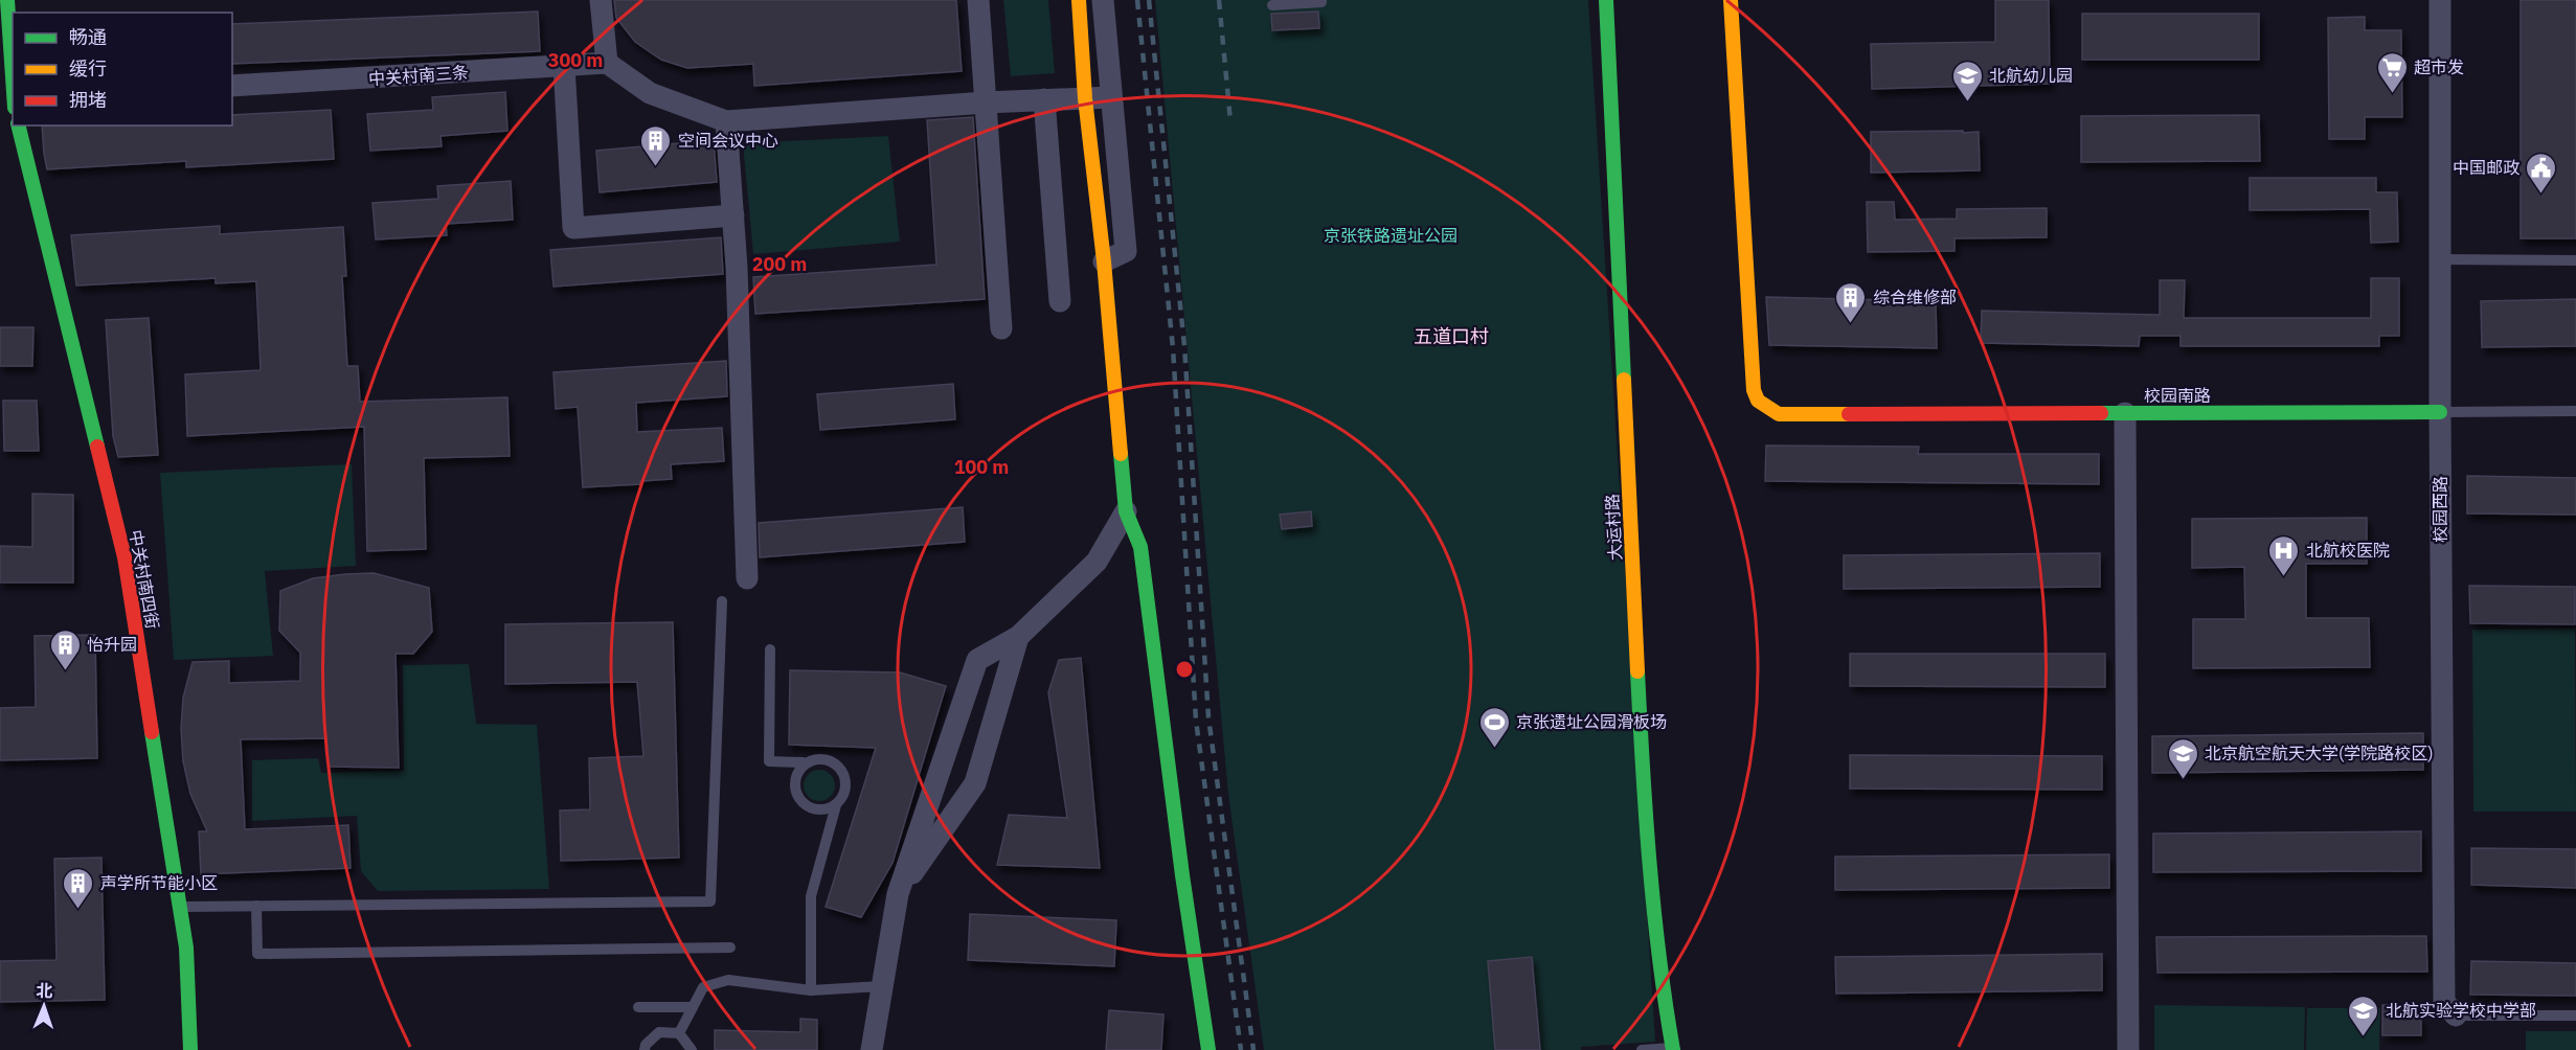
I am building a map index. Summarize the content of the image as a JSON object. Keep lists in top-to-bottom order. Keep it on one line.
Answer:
{"streets":{"street":["中关村南三条","校园南路","校园西路","大运村路","中关村南四街"]},"crossings":[["校园南路","校园西路"]],"districts":["五道口村"],"parks":["京张铁路遗址公园"],"places":{"supermarket":["超市发"],"school or university":["北航幼儿园","北京航空航天大学(学院路校区)","北航实验学校中学部"],"building":["空间会议中心","综合维修部","怡升园","声学所节能小区"],"public building":["中国邮政"],"hospital":["北航校医院"],"sports":["京张遗址公园滑板场"]},"legend":["畅通","缓行","拥堵"],"north":"top","rings":["300 m","200 m","100 m"]}
